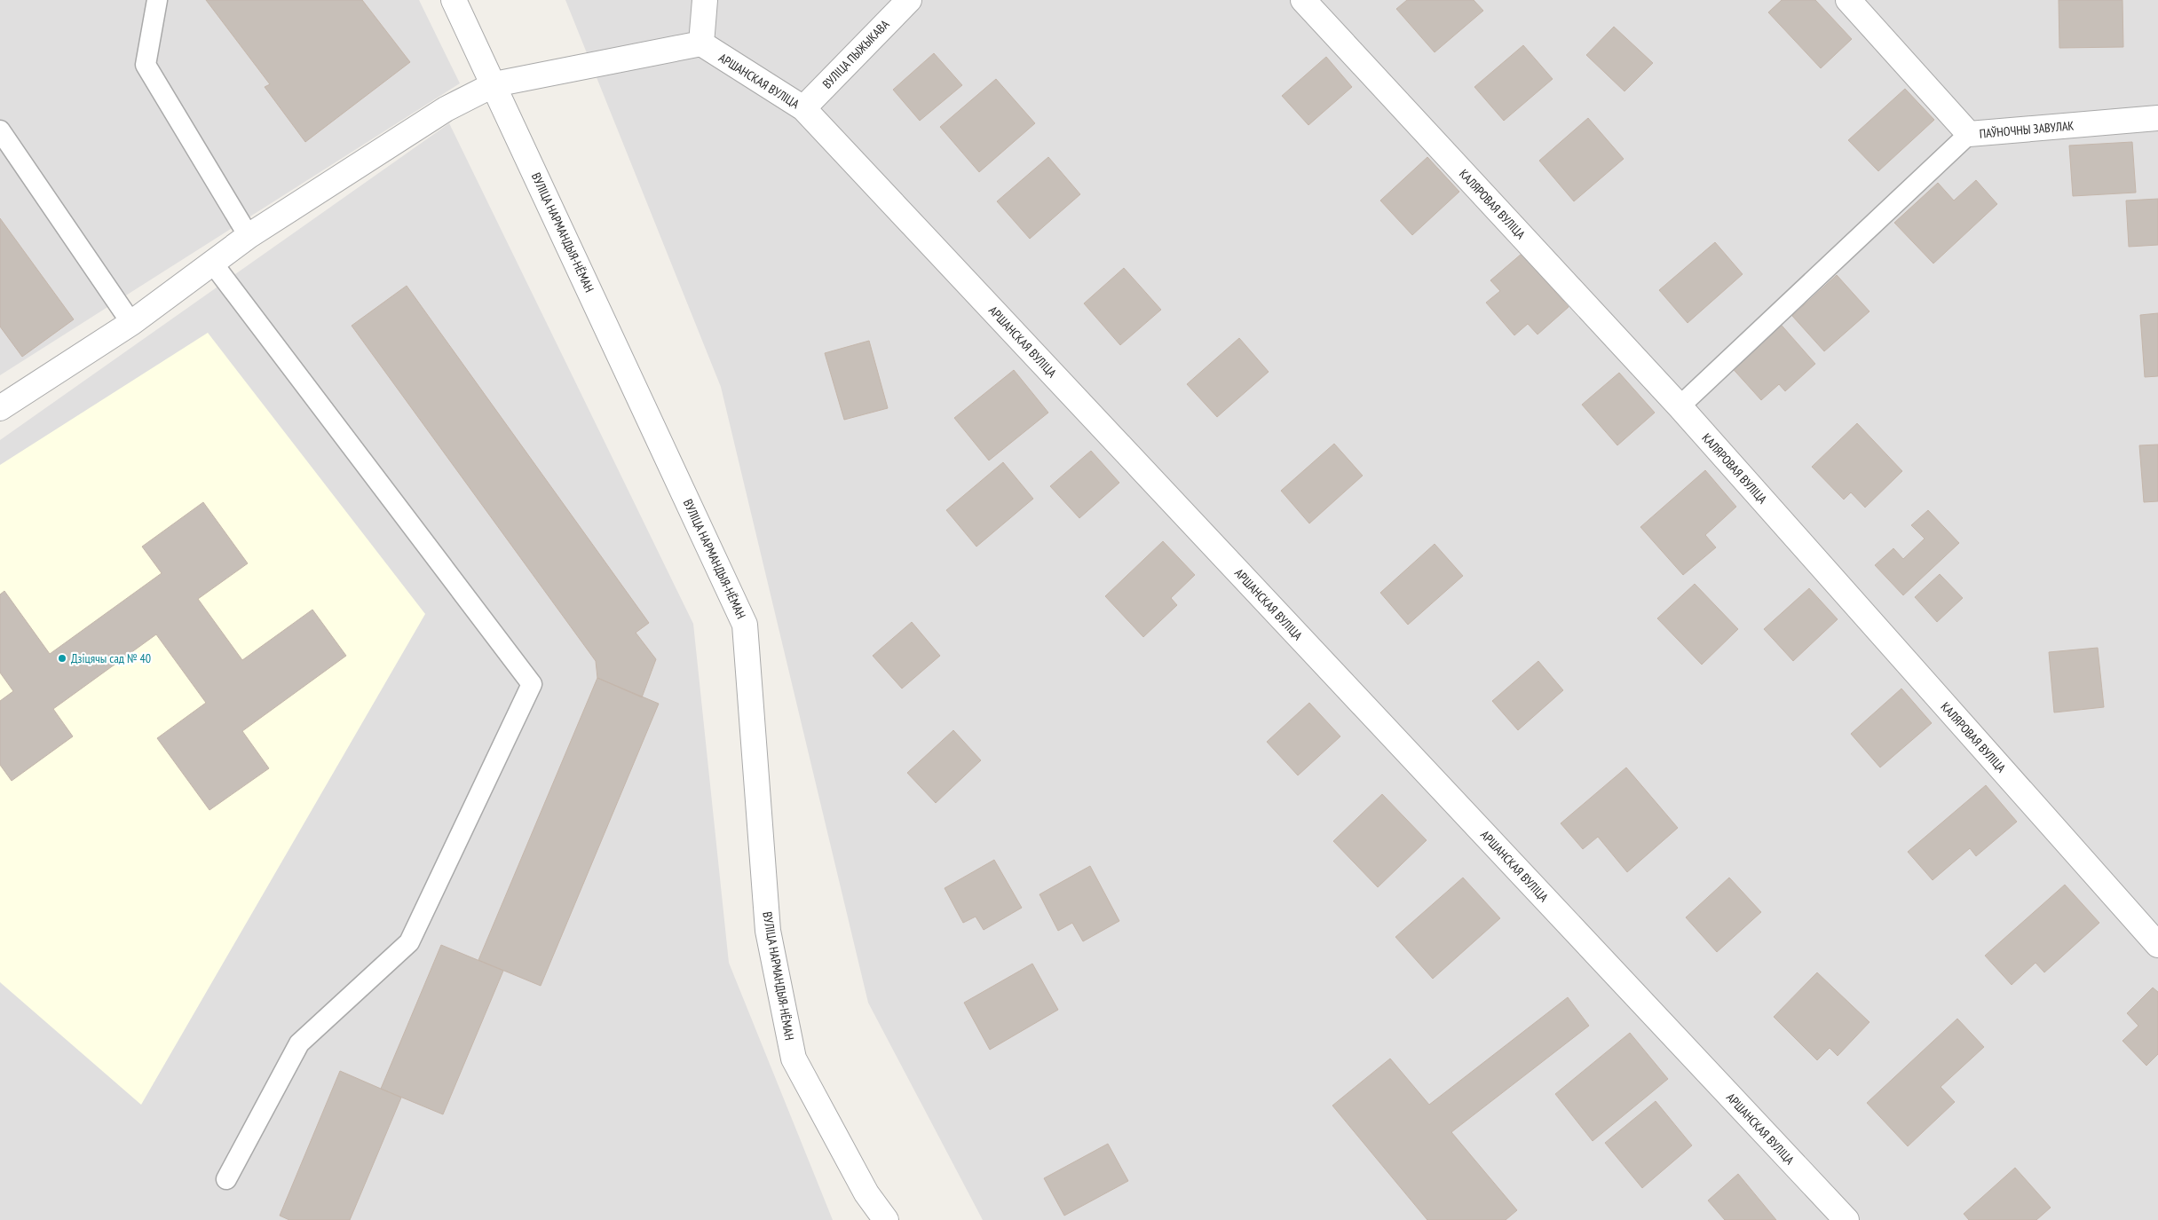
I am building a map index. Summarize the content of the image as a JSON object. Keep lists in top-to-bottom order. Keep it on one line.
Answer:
{"streets":{"street":["ВУЛІЦА ПЫЖЫКАВА","АРШАНСКАЯ ВУЛІЦА","ПАЎНОЧНЫ ЗАВУЛАК","КАЛЯРОВАЯ ВУЛІЦА","ВУЛІЦА НАРМАНДЫЯ-НЁМАН"]},"crossings":[["ВУЛІЦА ПЫЖЫКАВА","АРШАНСКАЯ ВУЛІЦА"]],"places":["Дзіцячы сад № 40"]}
